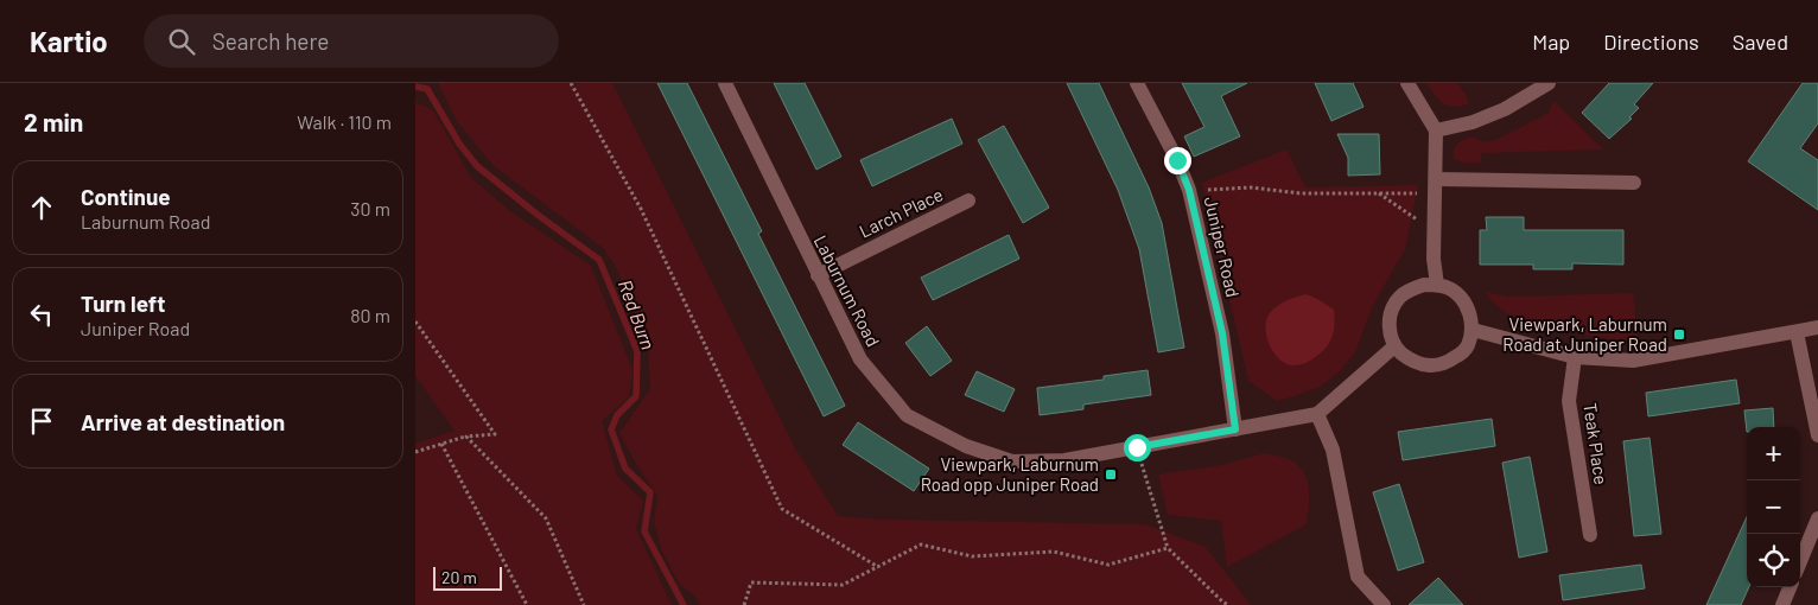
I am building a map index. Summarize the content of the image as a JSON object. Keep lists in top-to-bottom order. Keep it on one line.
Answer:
{"streets":{"street":["Larch Place","Juniper Road","Laburnum Road","Teak Place"]},"crossings":[["Larch Place","Laburnum Road"],["Juniper Road","Laburnum Road"]],"water":["Red Burn"],"places":{"transit":["Viewpark, Laburnum Road at Juniper Road","Viewpark, Laburnum Road opp Juniper Road"]},"scale_bar":"20 m","page":{"header":"Kartio","search":"Search here","nav":["Map","Directions","Saved"],"heading":["2 min","Walk · 110 m"],"list":[["Continue","Laburnum Road","30 m"],["Turn left","Juniper Road","80 m"],"Arrive at destination"],"map_buttons":["+","−"],"scale":"20 m"}}
